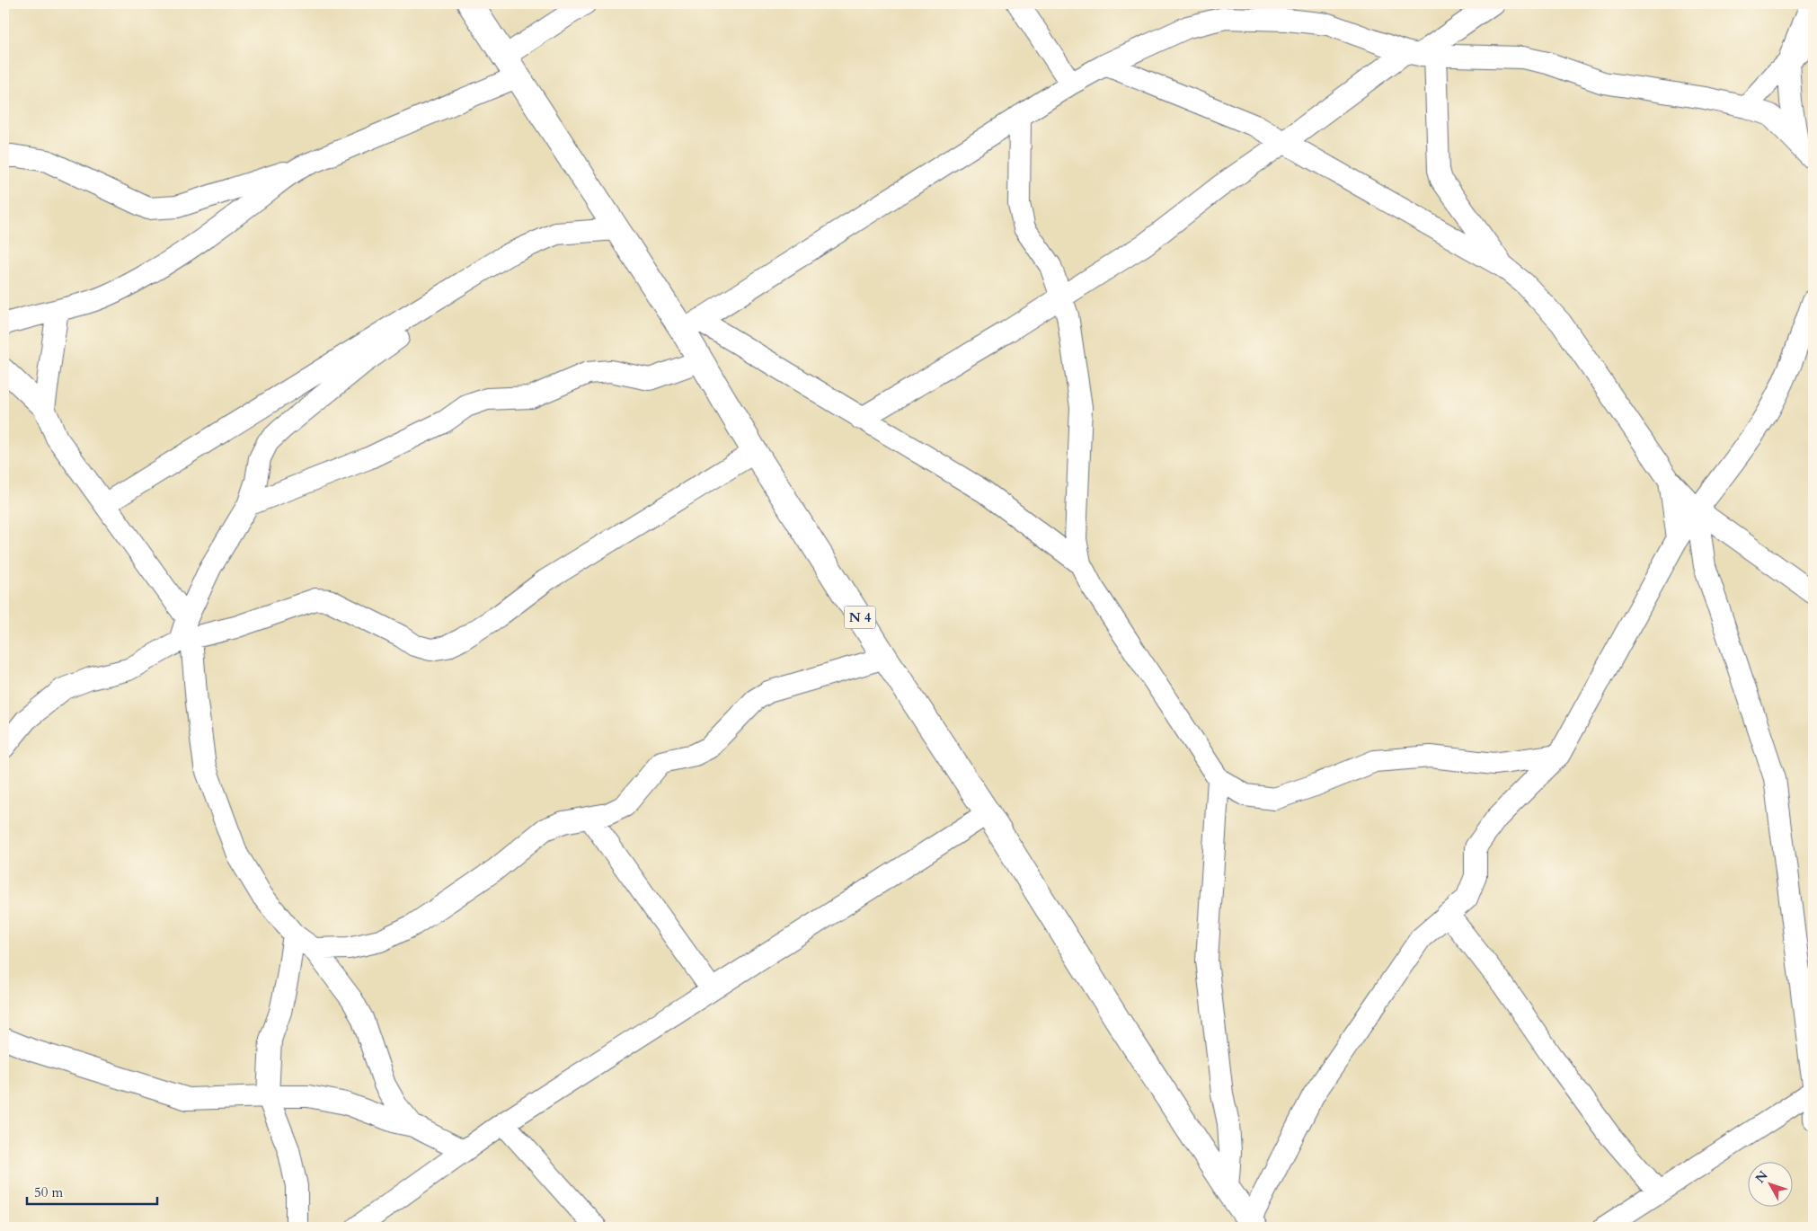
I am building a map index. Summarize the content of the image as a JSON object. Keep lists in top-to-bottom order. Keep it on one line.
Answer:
{"streets":{"main road":["N 4"]},"scale_bar":"50 m","north":"top left"}
